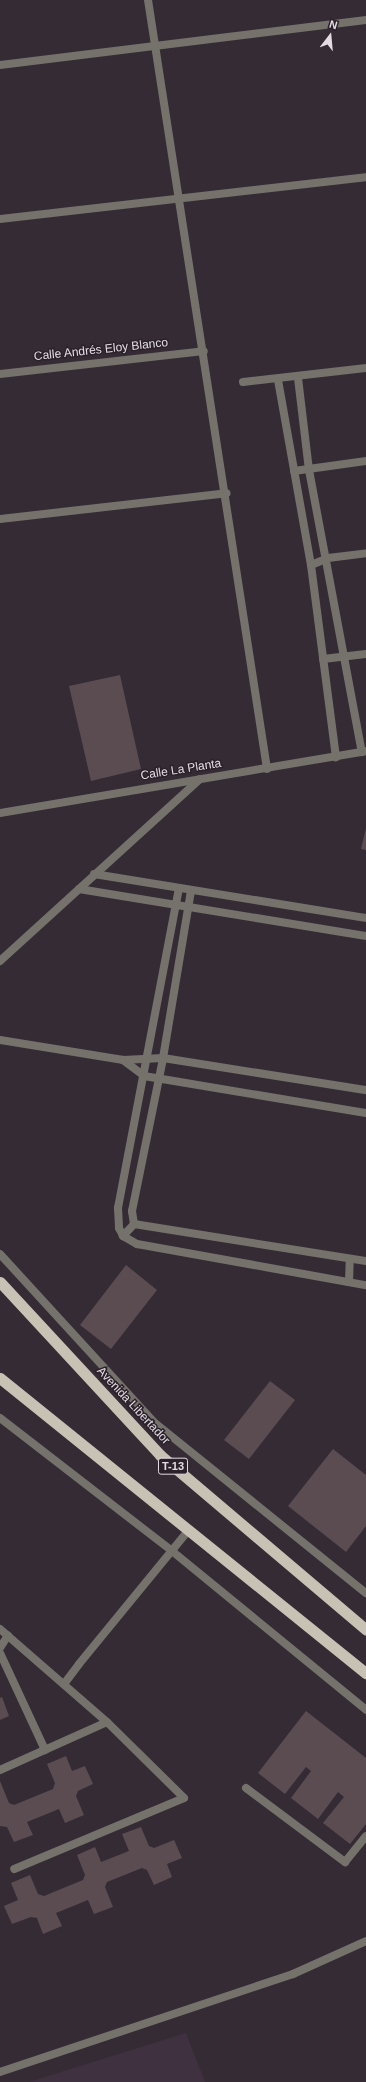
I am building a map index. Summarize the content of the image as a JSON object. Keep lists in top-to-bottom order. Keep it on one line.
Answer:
{"streets":{"highway":["Avenida Libertador","T-13"],"street":["Calle Andrés Eloy Blanco","Calle La Planta"]},"north":"top"}
